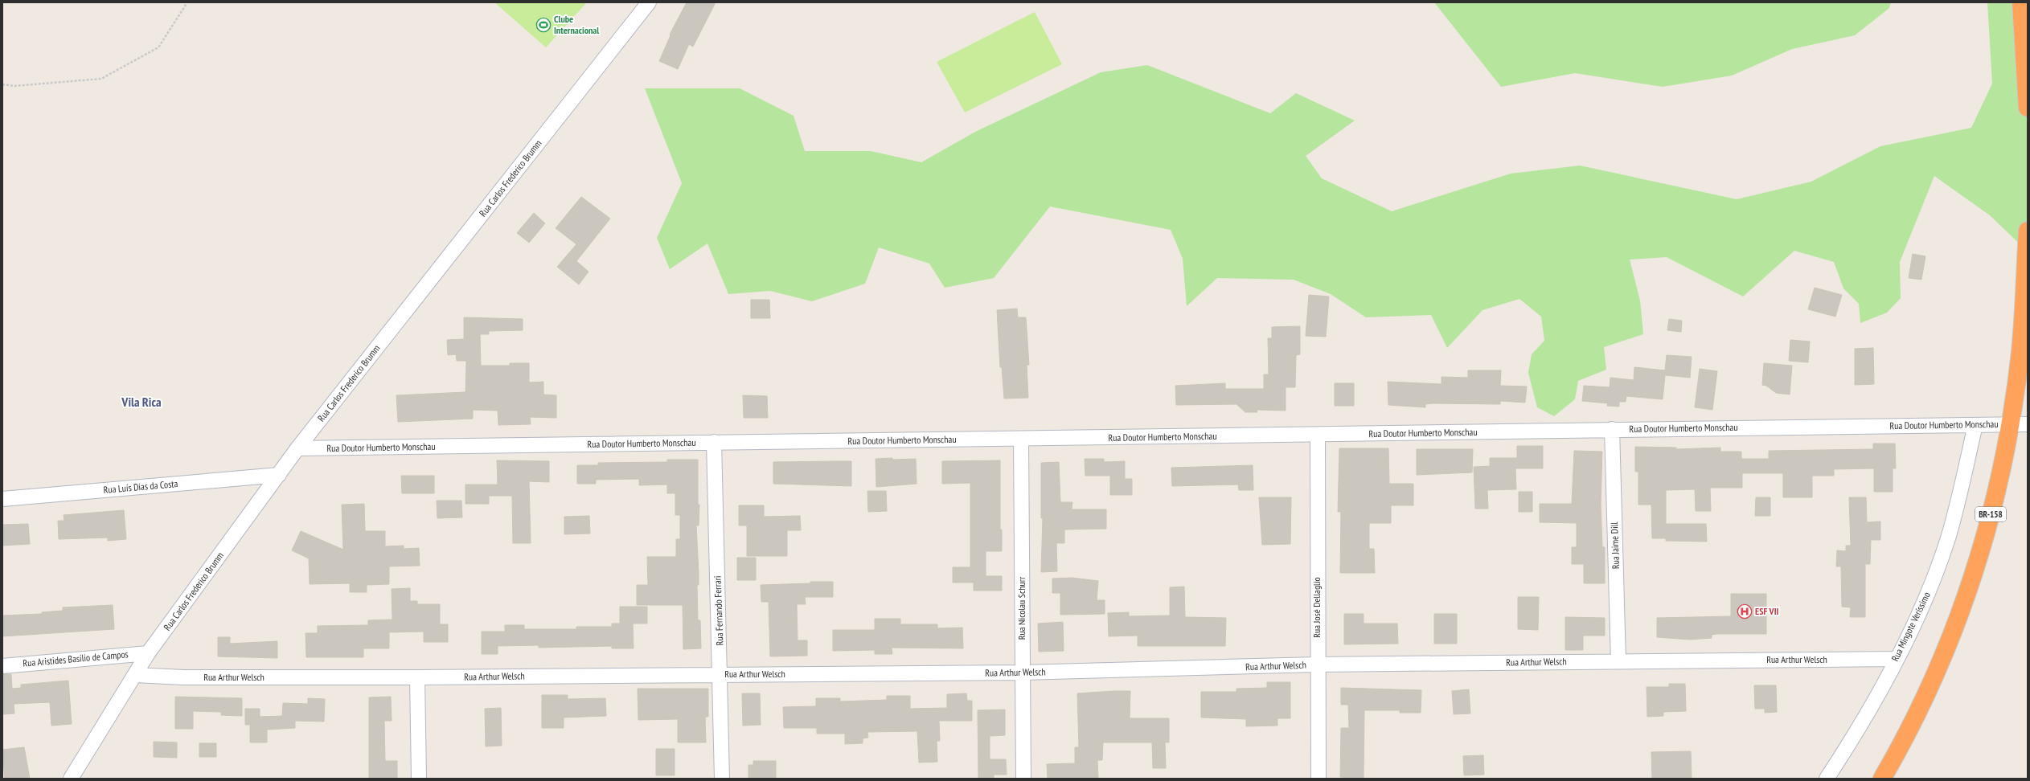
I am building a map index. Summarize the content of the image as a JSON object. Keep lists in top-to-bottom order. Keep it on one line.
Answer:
{"streets":{"highway":["BR-158"],"street":["Rua Carlos Frederico Brumm","Rua Doutor Humberto Monschau","Rua Luís Dias da Costa","Rua Jaime Dill","Rua José Dellaglio","Rua Nicolau Schurr","Rua Fernando Ferrari","Rua Mingote Veríssimo","Rua Aristides Basílio de Campos","Rua Arthur Welsch"]},"crossings":[["Rua Carlos Frederico Brumm","Rua Doutor Humberto Monschau"],["Rua Carlos Frederico Brumm","Rua Luís Dias da Costa"],["Rua Carlos Frederico Brumm","Rua Aristides Basílio de Campos"],["Rua Carlos Frederico Brumm","Rua Arthur Welsch"],["Rua Doutor Humberto Monschau","BR-158"],["Rua Doutor Humberto Monschau","Rua Jaime Dill"],["Rua Doutor Humberto Monschau","Rua José Dellaglio"],["Rua Doutor Humberto Monschau","Rua Nicolau Schurr"],["Rua Doutor Humberto Monschau","Rua Fernando Ferrari"],["Rua Doutor Humberto Monschau","Rua Mingote Veríssimo"],["Rua Jaime Dill","Rua Arthur Welsch"],["Rua José Dellaglio","Rua Arthur Welsch"],["Rua Nicolau Schurr","Rua Arthur Welsch"],["Rua Fernando Ferrari","Rua Arthur Welsch"],["Rua Mingote Veríssimo","Rua Arthur Welsch"]],"districts":["Vila Rica"],"places":{"sports":["Clube Internacional"],"hospital":["ESF VII"]}}
